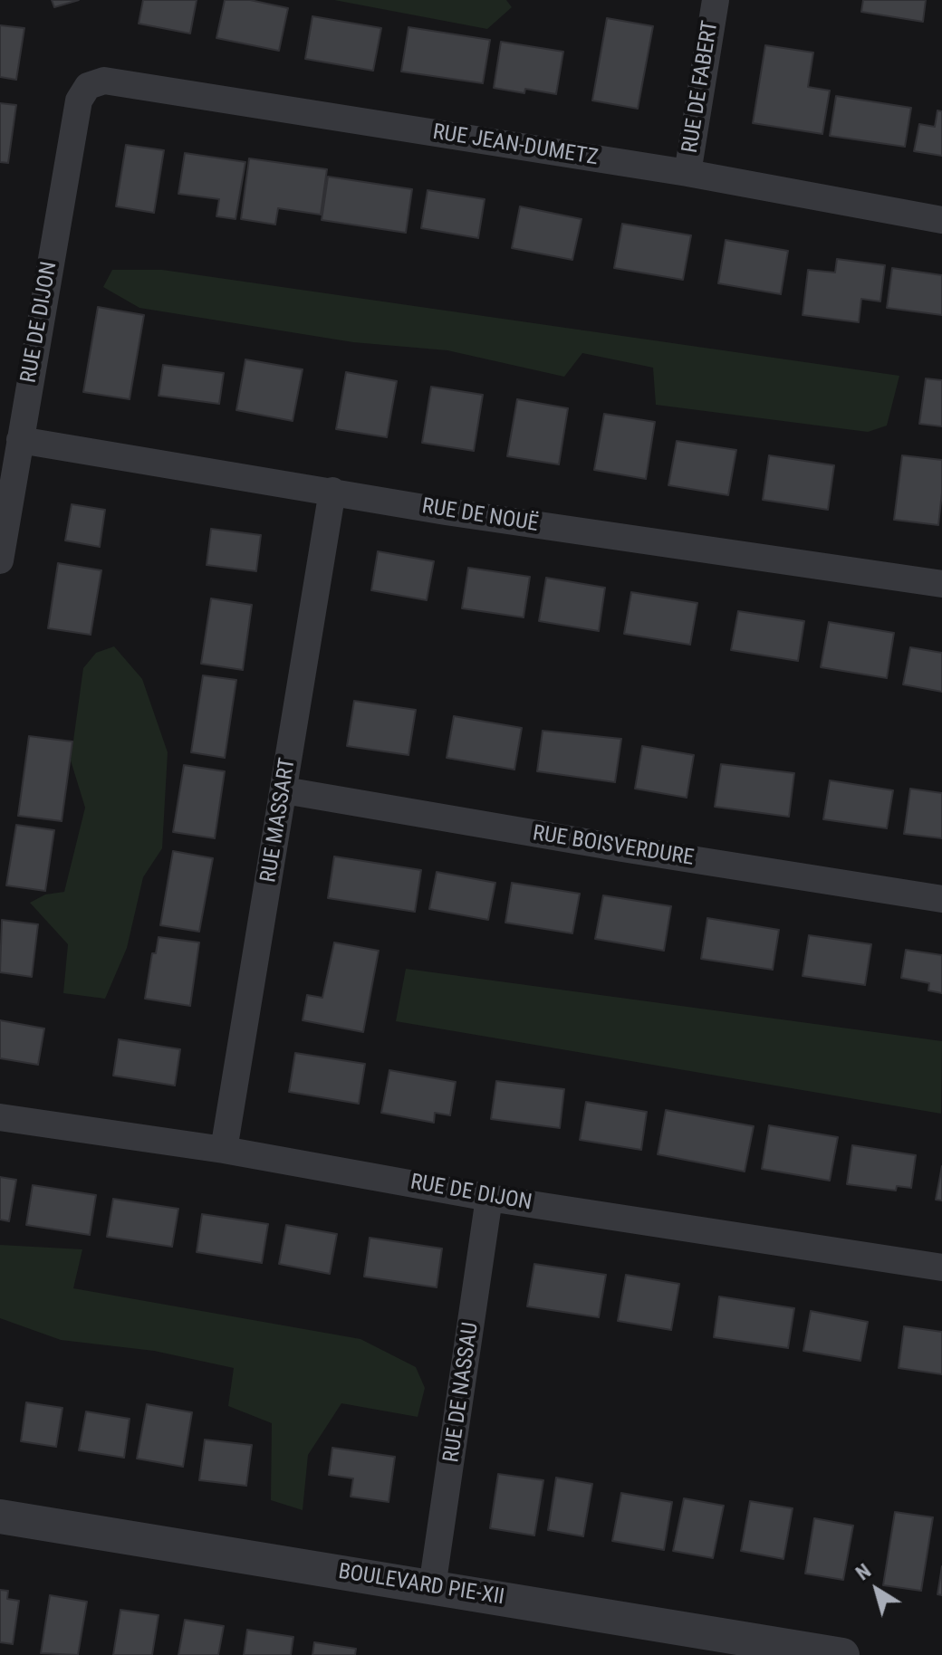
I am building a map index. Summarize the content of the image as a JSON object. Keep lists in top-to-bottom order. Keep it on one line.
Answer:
{"streets":{"street":["RUE DE FABERT","RUE JEAN-DUMETZ","RUE DE DIJON","RUE DE NOUË","RUE MASSART","RUE BOISVERDURE","RUE DE NASSAU","BOULEVARD PIE-XII"]},"crossings":[["RUE DE FABERT","RUE JEAN-DUMETZ"],["RUE JEAN-DUMETZ","RUE DE DIJON"],["RUE DE DIJON","RUE DE NOUË"],["RUE DE DIJON","RUE MASSART"],["RUE DE DIJON","RUE DE NASSAU"],["RUE DE NOUË","RUE MASSART"],["RUE MASSART","RUE BOISVERDURE"],["RUE DE NASSAU","BOULEVARD PIE-XII"]],"north":"top left"}
